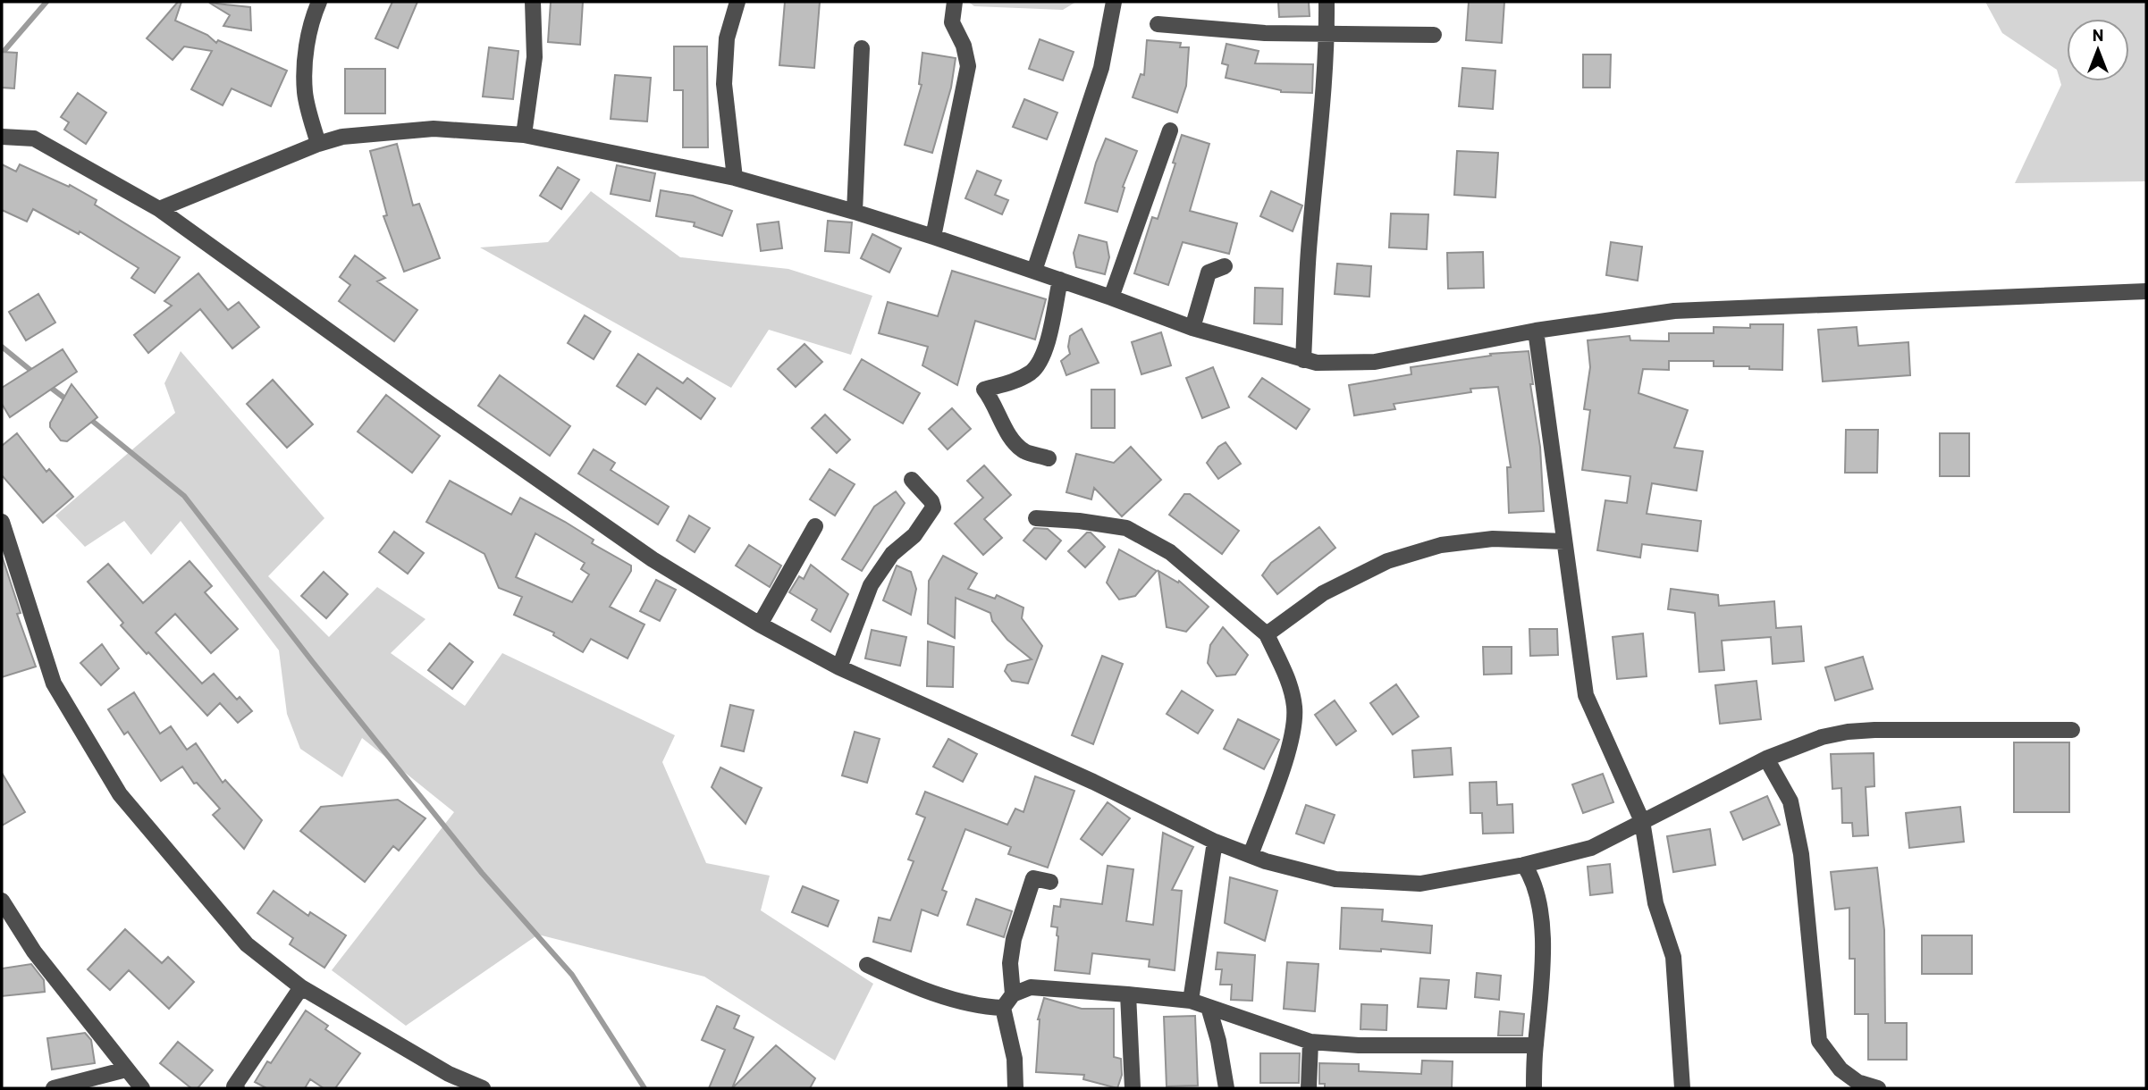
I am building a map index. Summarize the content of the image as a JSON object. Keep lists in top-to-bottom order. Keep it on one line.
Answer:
{"north":"top"}
